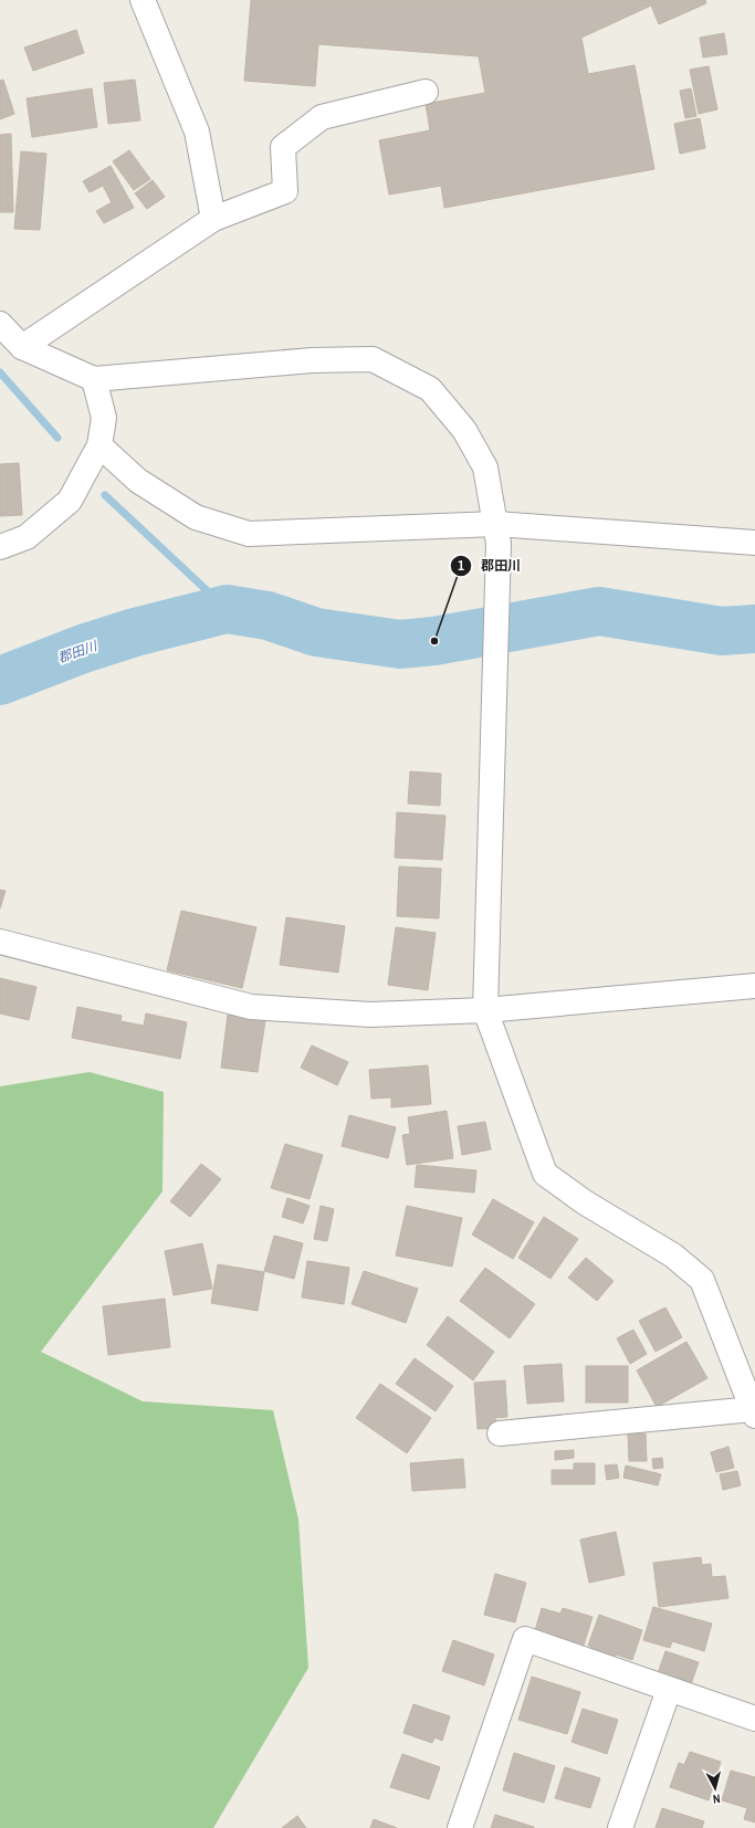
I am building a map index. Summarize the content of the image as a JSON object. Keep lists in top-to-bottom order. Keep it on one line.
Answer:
{"water":["郡田川"],"places":["郡田川"],"north":"bottom"}
